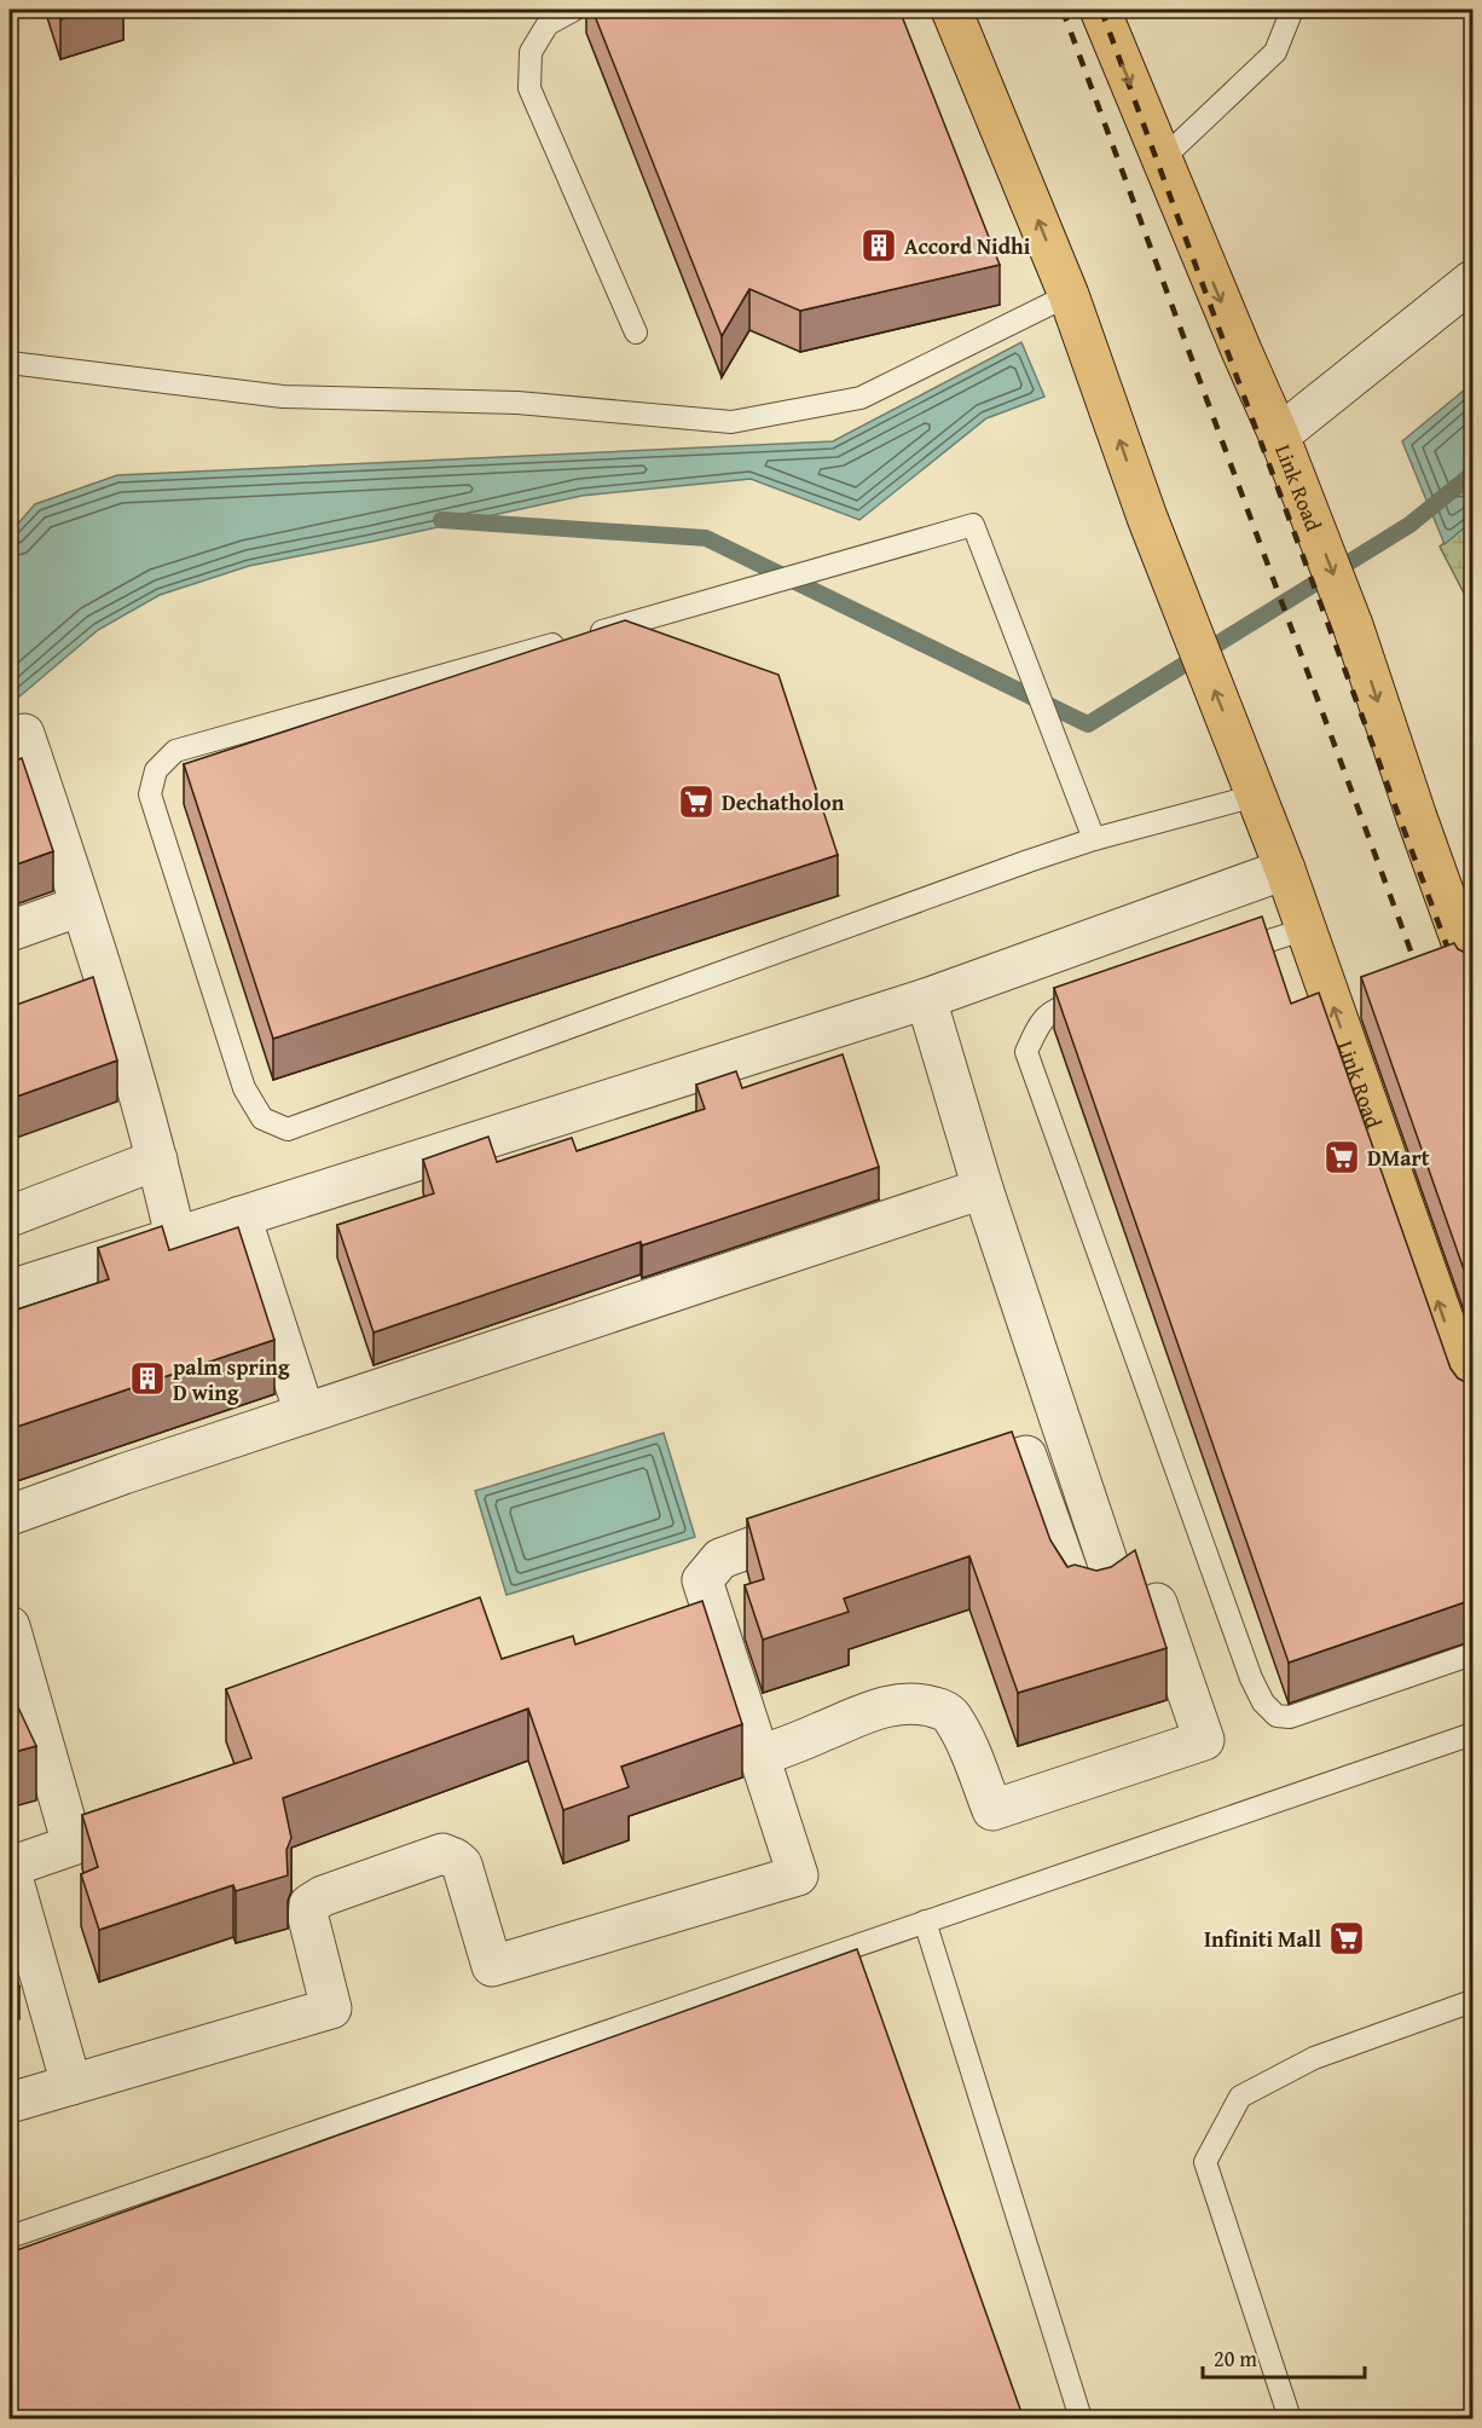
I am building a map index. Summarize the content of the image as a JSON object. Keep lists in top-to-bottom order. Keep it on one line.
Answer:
{"streets":{"main road":["Link Road"]},"places":{"building":["Accord Nidhi","palm spring D wing"],"supermarket":["Dechatholon","DMart","Infiniti Mall"]},"scale_bar":"20 m"}
